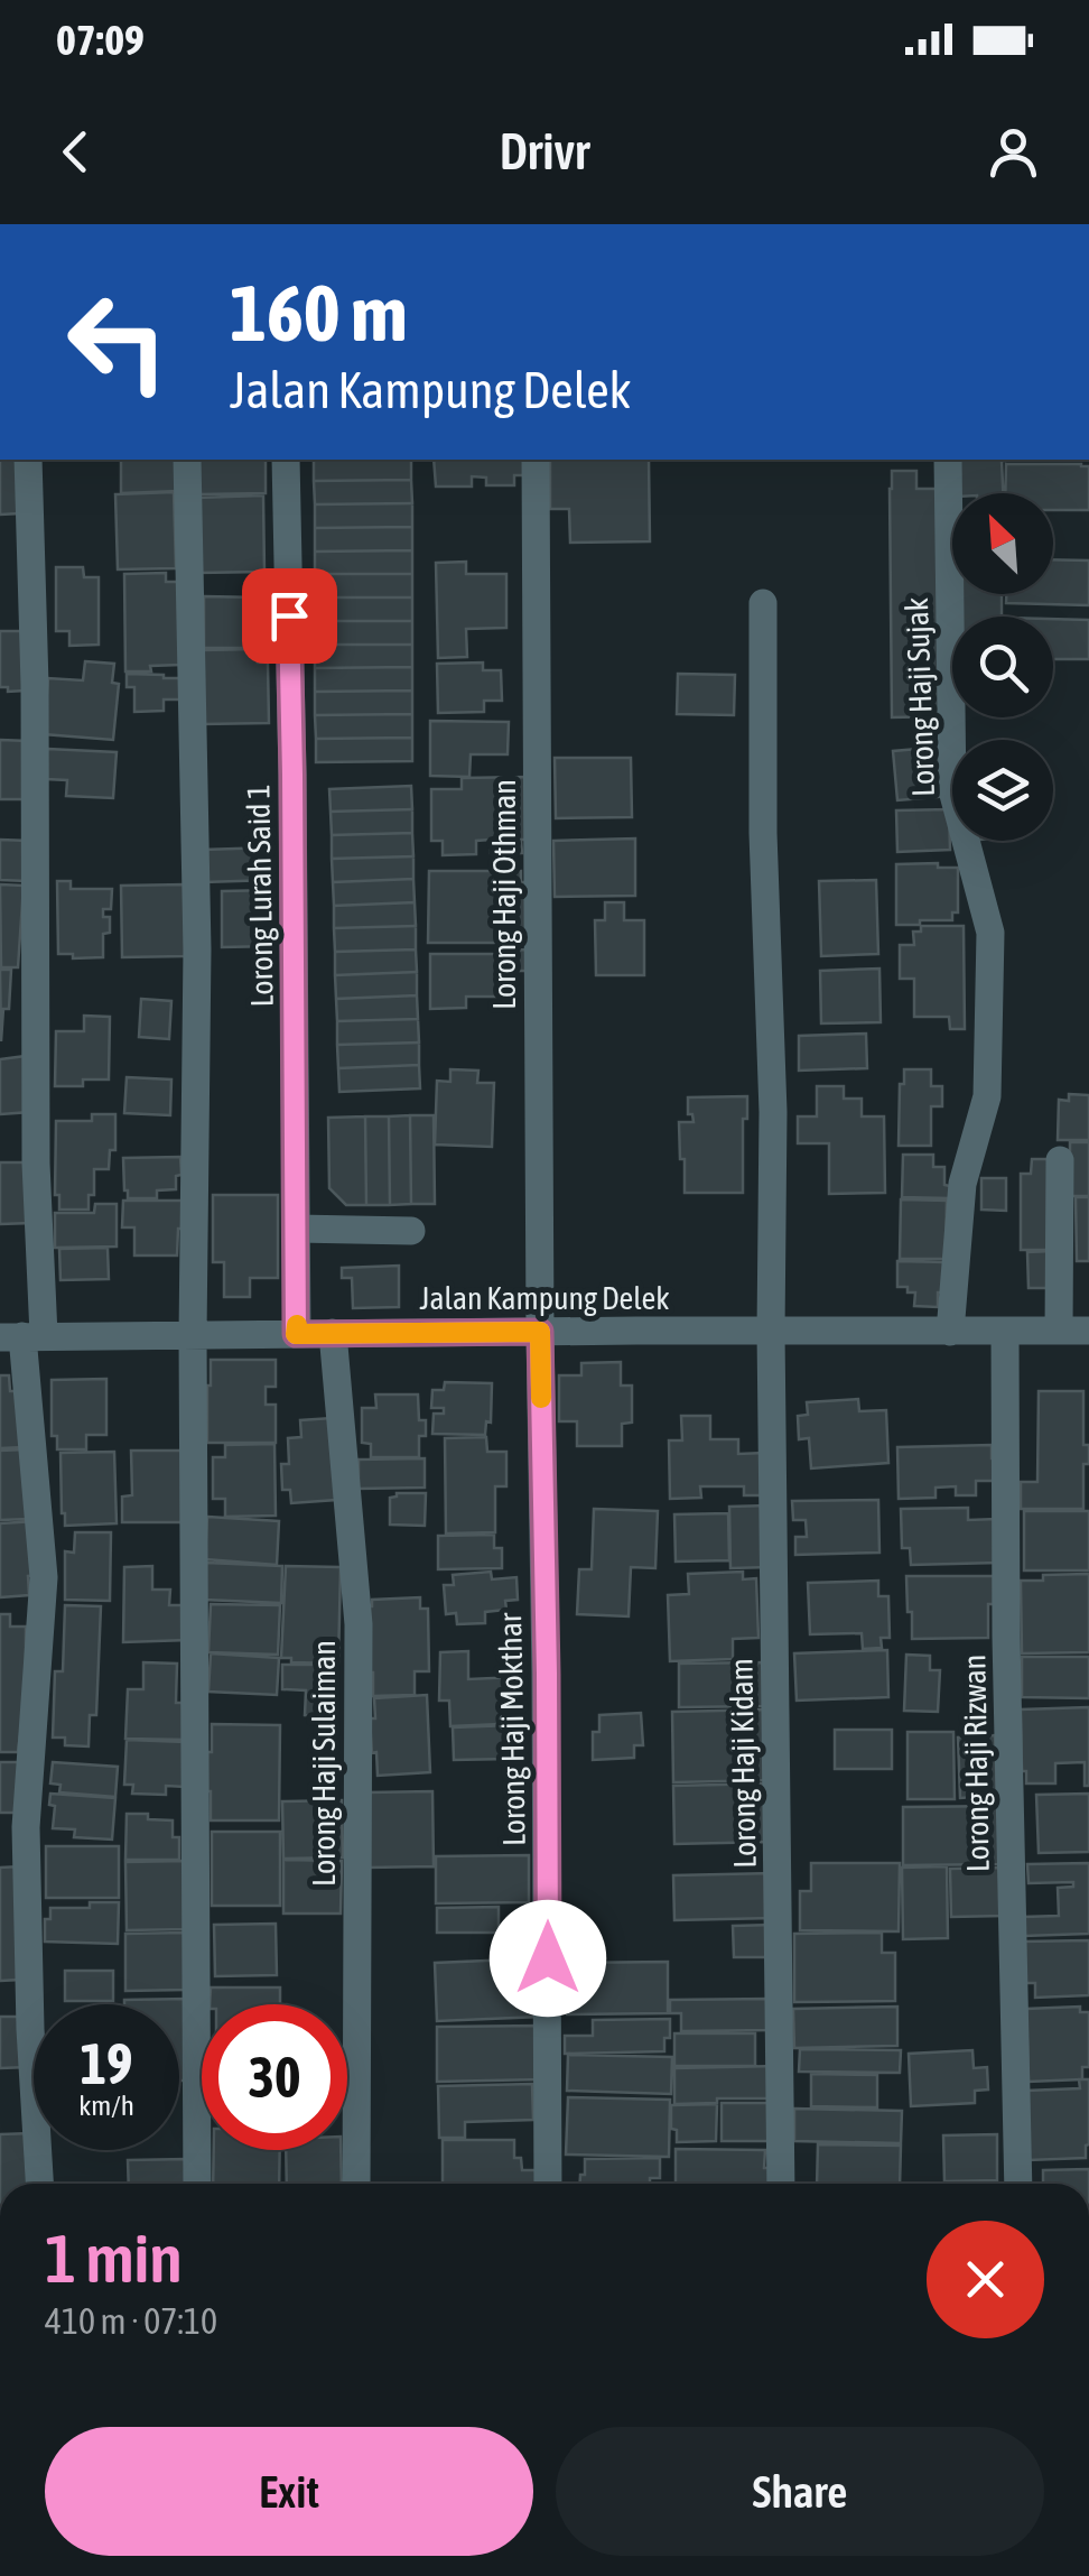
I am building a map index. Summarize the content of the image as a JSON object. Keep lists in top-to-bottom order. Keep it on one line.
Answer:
{"streets":{"street":["Lorong Haji Sujak","Lorong Haji Othman","Lorong Lurah Said 1","Jalan Kampung Delek","Lorong Haji Mokthar","Lorong Haji Sulaiman","Lorong Haji Kidam","Lorong Haji Rizwan"]},"crossings":[["Lorong Haji Sujak","Jalan Kampung Delek"],["Lorong Haji Othman","Jalan Kampung Delek"],["Lorong Haji Othman","Lorong Haji Mokthar"],["Lorong Lurah Said 1","Jalan Kampung Delek"],["Jalan Kampung Delek","Lorong Haji Mokthar"],["Jalan Kampung Delek","Lorong Haji Sulaiman"],["Jalan Kampung Delek","Lorong Haji Kidam"],["Jalan Kampung Delek","Lorong Haji Rizwan"]],"north":"top left","page":{"status":"07:09","header":"Drivr","turn":["160 m","Jalan Kampung Delek"],"speed":"19 km/h","limit":"30","heading":["1 min","410 m · 07:10"],"buttons":["Exit","Share"]}}
